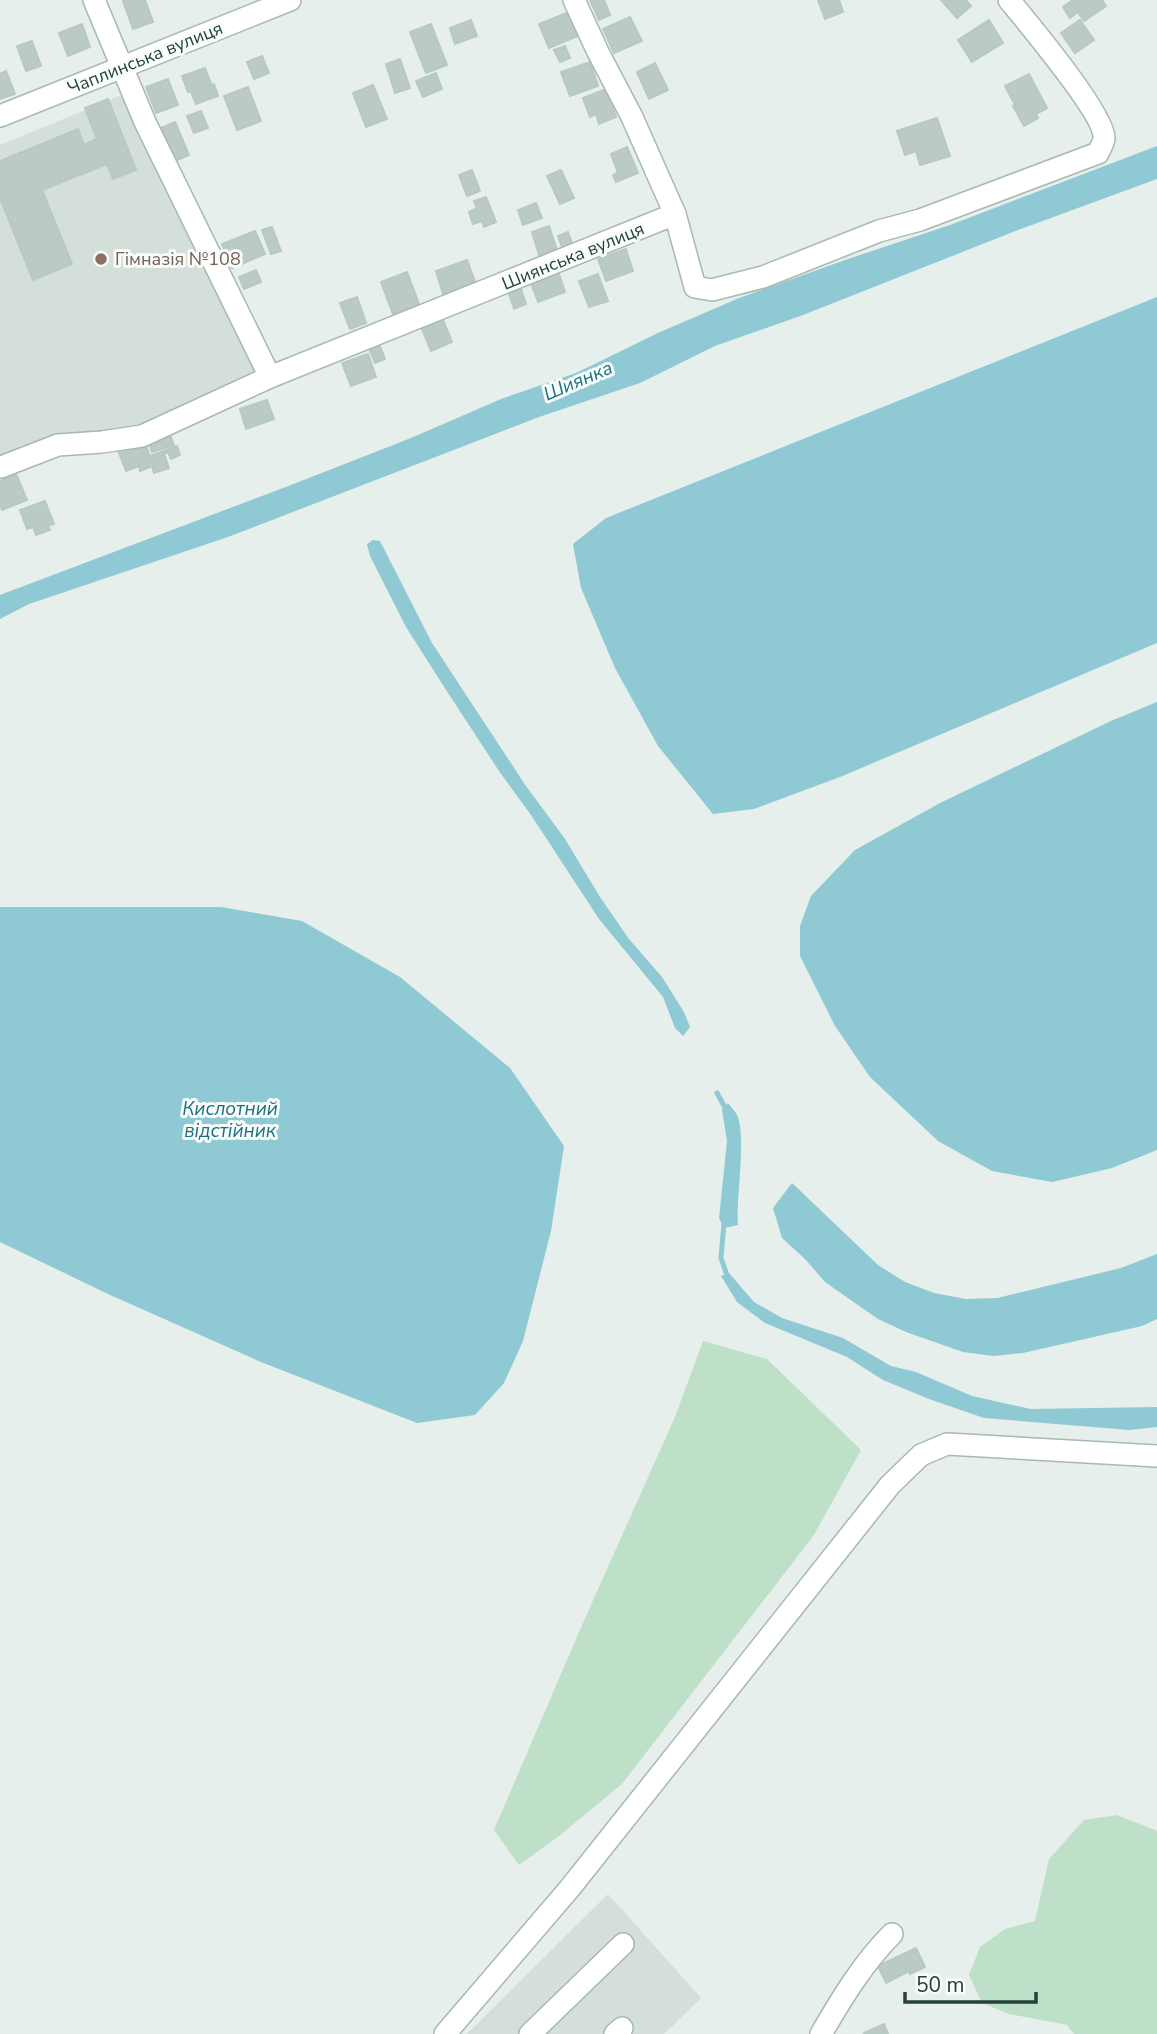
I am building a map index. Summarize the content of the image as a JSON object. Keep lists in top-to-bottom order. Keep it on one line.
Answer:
{"streets":{"street":["Чаплинська вулиця","Шиянська вулиця"]},"water":["Шиянка","Кислотний відстійник"],"places":["Гімназія №108"],"scale_bar":"50 m"}
